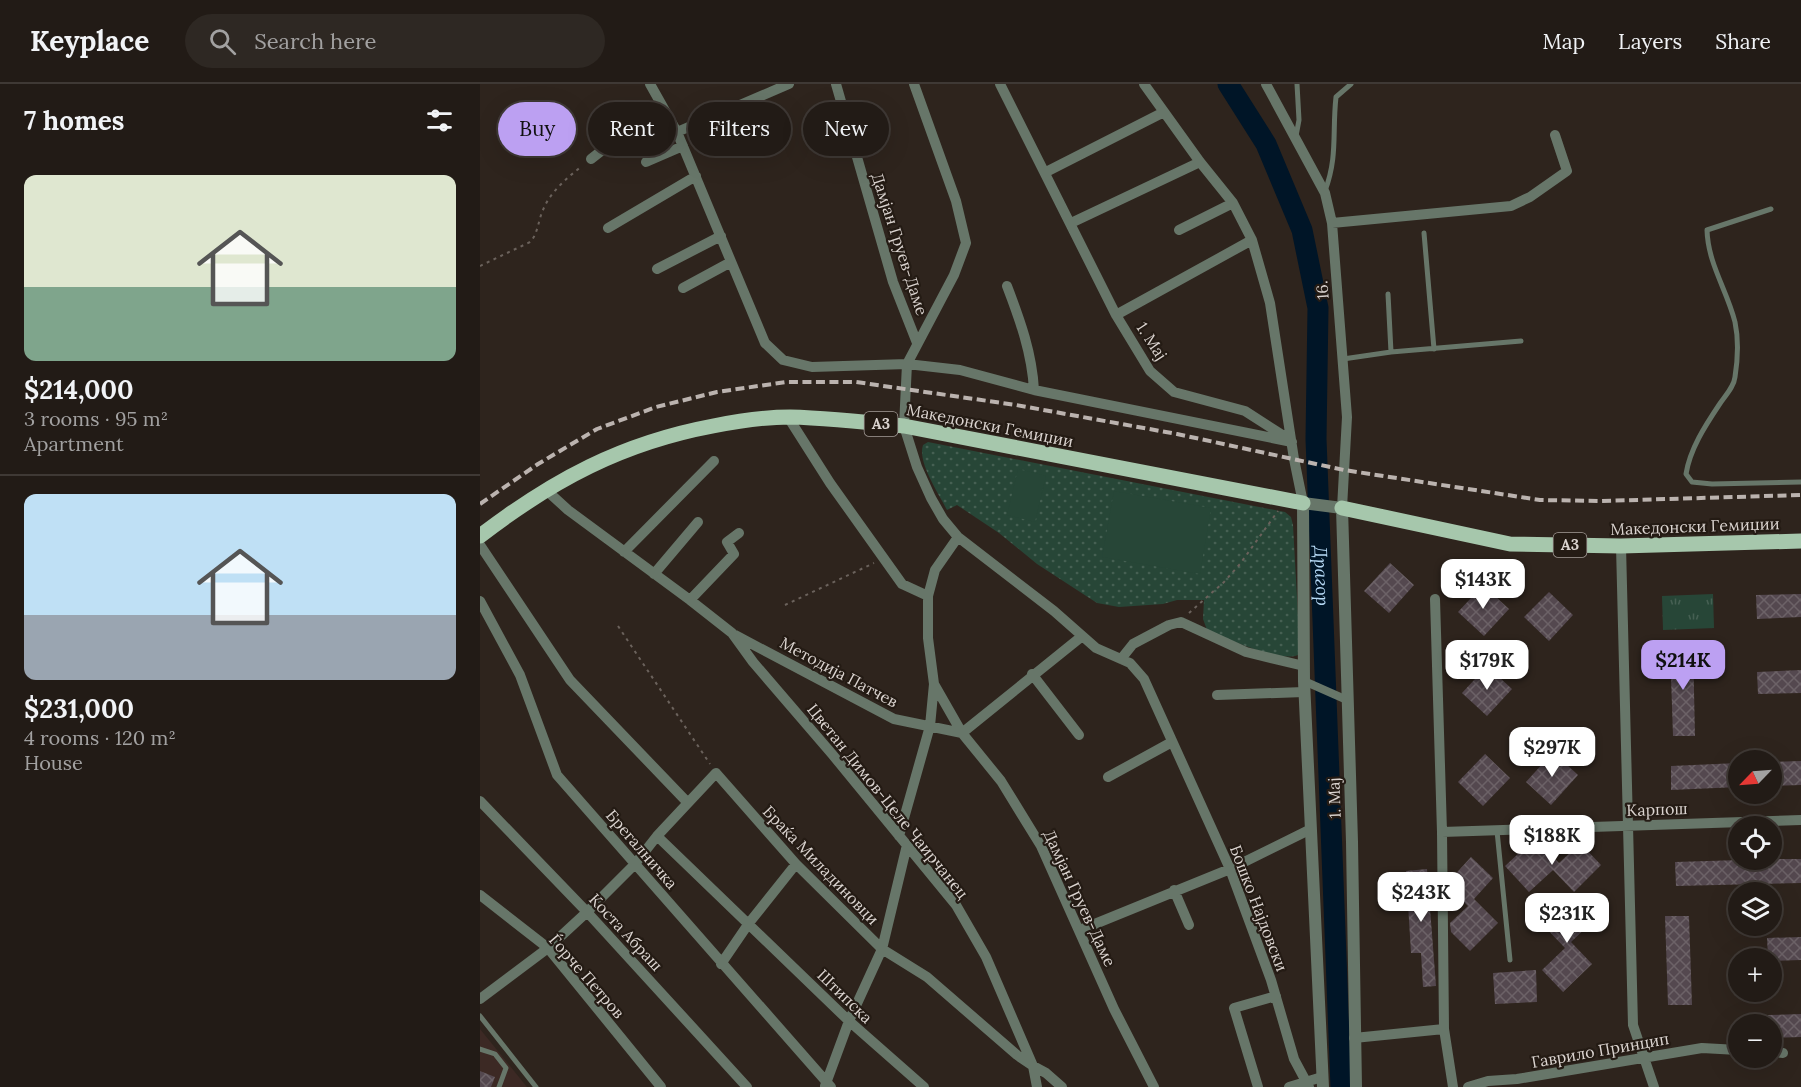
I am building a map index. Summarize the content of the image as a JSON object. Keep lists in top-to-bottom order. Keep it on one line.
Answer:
{"streets":{"main road":["A3","Македонски Гемиџии"],"street":["Дамјан Груев-Даме","16.","1. Мај","Методија Патчев","Цветан Димов-Целе Чаирчанец","Карпош","Брегалничка","Браќа Миладиновци","Бошко Најдовски","Коста Абраш","Ѓорче Петров","Штипска","Гаврило Принцип"]},"crossings":[["Дамјан Груев-Даме","Македонски Гемиџии"],["Дамјан Груев-Даме","Методија Патчев"],["Дамјан Груев-Даме","Бошко Најдовски"],["16.","1. Мај"],["16.","A3"],["16.","Македонски Гемиџии"],["1. Мај","A3"],["1. Мај","Македонски Гемиџии"],["A3","Македонски Гемиџии"],["Македонски Гемиџии","Цветан Димов-Целе Чаирчанец"],["Методија Патчев","Цветан Димов-Целе Чаирчанец"],["Цветан Димов-Целе Чаирчанец","Браќа Миладиновци"]],"water":["Драгор"],"north":"bottom left","page":{"header":"Keyplace","search":"Search here","nav":["Map","Layers","Share"],"heading":"7 homes","chip":["Buy","Rent","Filters","New"],"list":[{"name":"$214,000","note":"3 rooms · 95 m² · Apartment"},{"name":"$231,000","note":"4 rooms · 120 m² · House"}],"price":["$143K","$179K","$214K","$297K","$188K","$243K","$231K"],"map_buttons":["+","−"]}}
